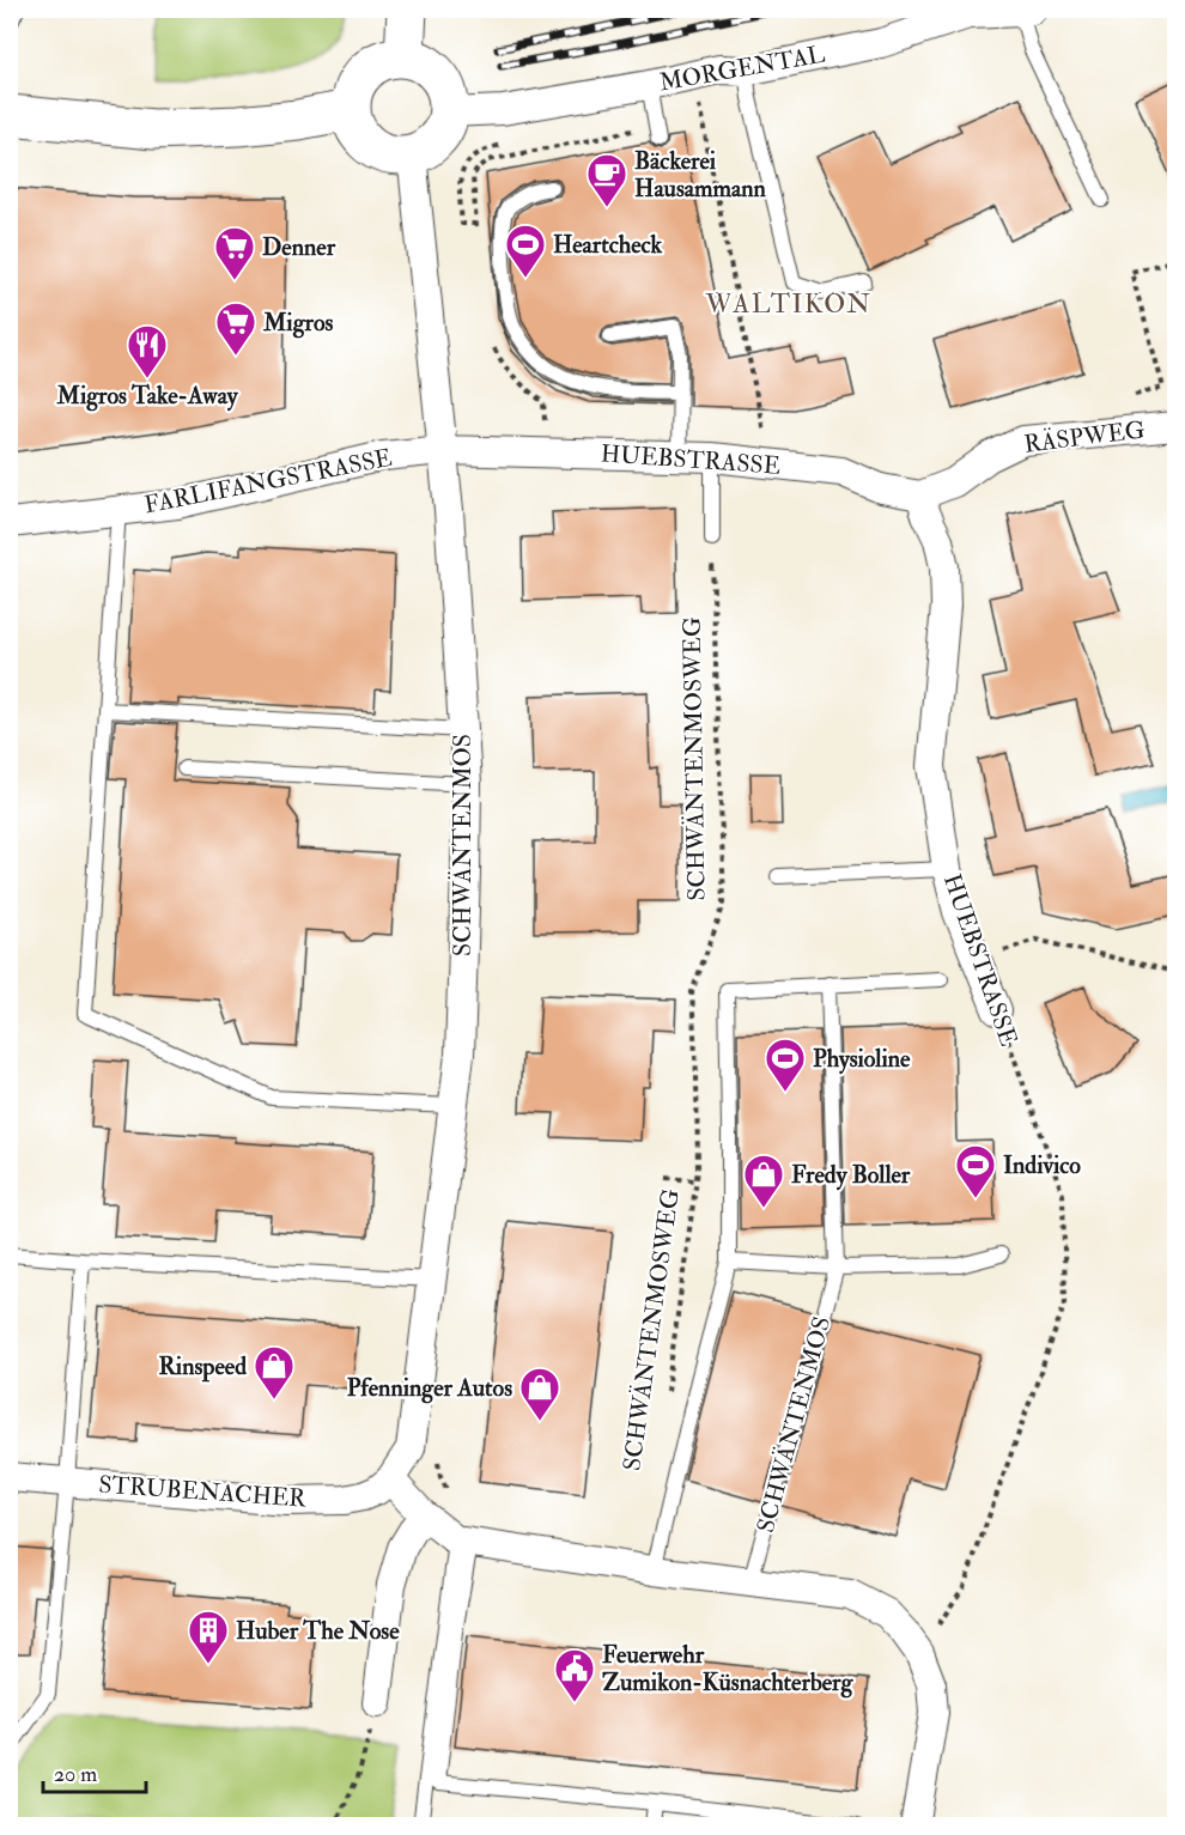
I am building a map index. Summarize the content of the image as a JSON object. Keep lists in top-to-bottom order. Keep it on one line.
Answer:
{"streets":{"street":["MORGENTAL","RÄSPWEG","HUEBSTRASSE","FARLIFANGSTRASSE","SCHWÄNTENMOS","STRUBENACHER"],"path":["SCHWÄNTENMOSWEG"]},"crossings":[["MORGENTAL","SCHWÄNTENMOS"],["RÄSPWEG","HUEBSTRASSE"],["HUEBSTRASSE","FARLIFANGSTRASSE"],["HUEBSTRASSE","SCHWÄNTENMOS"],["FARLIFANGSTRASSE","SCHWÄNTENMOS"],["SCHWÄNTENMOS","STRUBENACHER"]],"districts":["WALTIKON"],"places":{"cafe":["Bäckerei Hausammann"],"sports":["Heartcheck","Physioline","Indivico"],"supermarket":["Denner","Migros"],"restaurant":["Migros Take-Away"],"shop":["Fredy Boller","Rinspeed","Pfenninger Autos"],"building":["Huber The Nose"],"public building":["Feuerwehr Zumikon-Küsnachterberg"]},"scale_bar":"20 m"}
